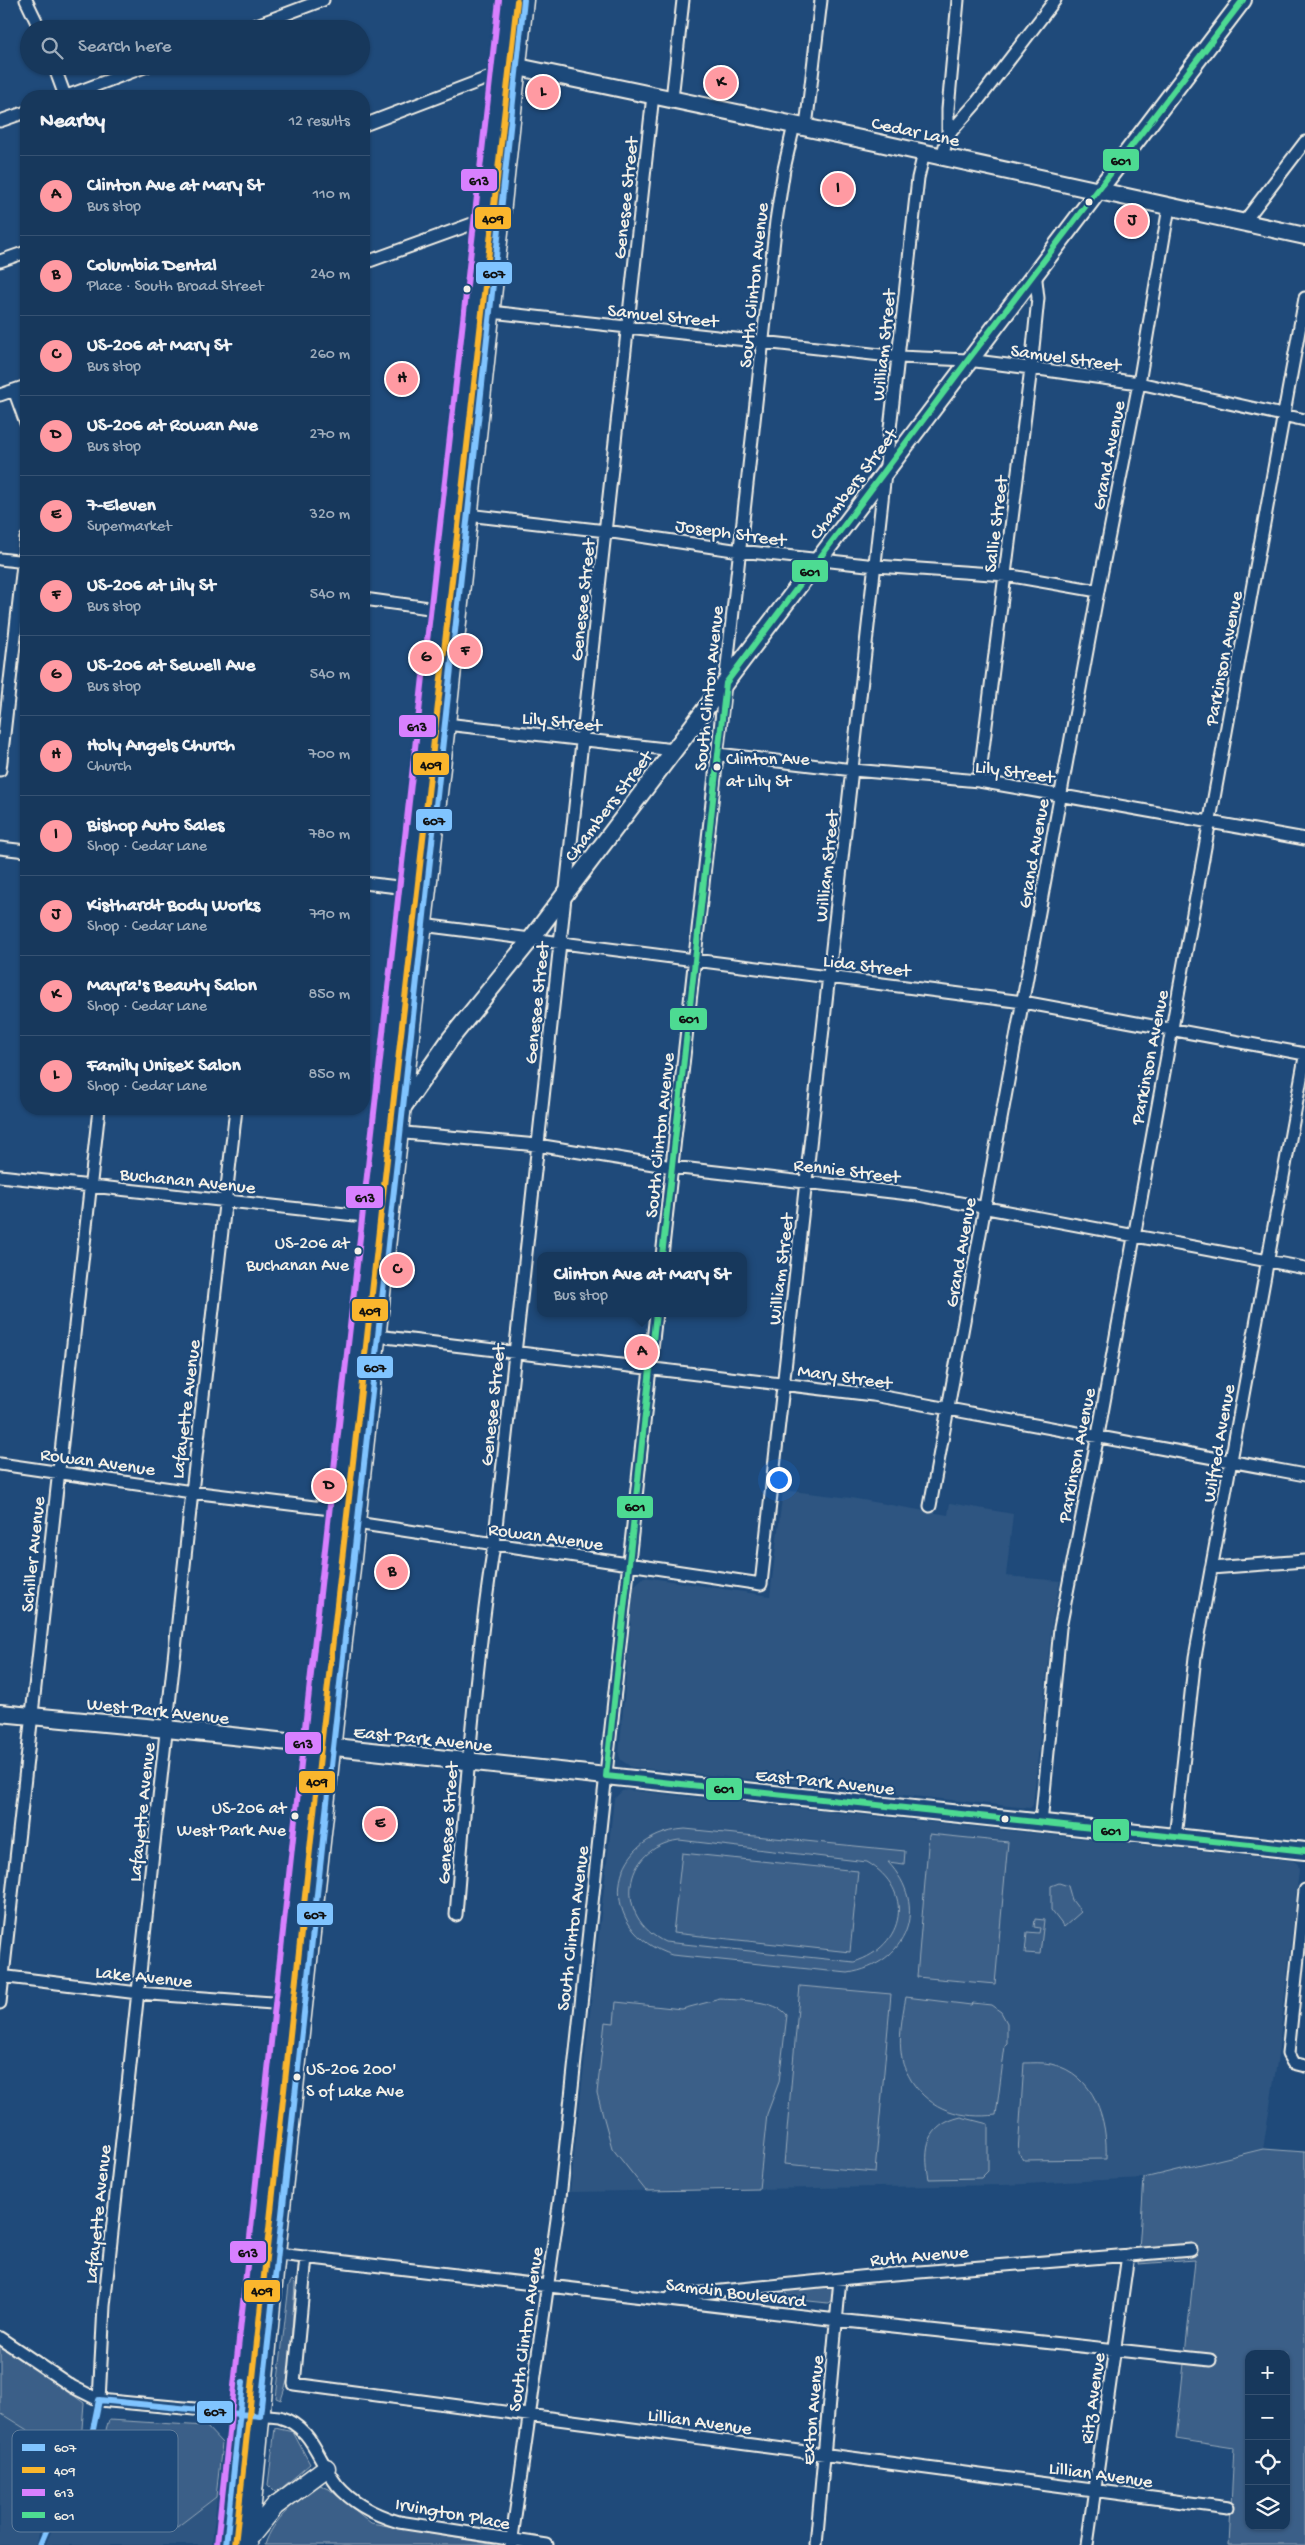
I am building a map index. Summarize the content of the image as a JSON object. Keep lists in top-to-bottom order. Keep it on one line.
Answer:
{"streets":{"street":["Cedar Lane","Genesee Street","South Clinton Avenue","Samuel Street","William Street","Grand Avenue","Chambers Street","Sallie Street","Joseph Street","Parkinson Avenue","Lily Street","Lida Street","Rennie Street","Buchanan Avenue","Mary Street","Lafayette Avenue","Wilfred Avenue","Rowan Avenue","Schiller Avenue","West Park Avenue","East Park Avenue","Lake Avenue","Ruth Avenue","Samdin Boulevard","Ritz Avenue","Exton Avenue","Lillian Avenue","Irvington Place"]},"crossings":[["Cedar Lane","Genesee Street"],["Cedar Lane","South Clinton Avenue"],["Cedar Lane","William Street"],["Cedar Lane","Grand Avenue"],["Cedar Lane","Chambers Street"],["Genesee Street","Samuel Street"],["Genesee Street","Chambers Street"],["Genesee Street","Joseph Street"],["Genesee Street","Lily Street"],["Genesee Street","Lida Street"],["Genesee Street","Rennie Street"],["Genesee Street","Mary Street"],["Genesee Street","Rowan Avenue"],["Genesee Street","East Park Avenue"],["South Clinton Avenue","Samuel Street"],["South Clinton Avenue","Chambers Street"],["South Clinton Avenue","Joseph Street"],["South Clinton Avenue","Lily Street"],["South Clinton Avenue","Lida Street"],["South Clinton Avenue","Rennie Street"],["South Clinton Avenue","Mary Street"],["South Clinton Avenue","Rowan Avenue"],["South Clinton Avenue","East Park Avenue"],["South Clinton Avenue","Samdin Boulevard"],["South Clinton Avenue","Lillian Avenue"],["South Clinton Avenue","Irvington Place"],["Samuel Street","William Street"],["Samuel Street","Grand Avenue"],["Samuel Street","Chambers Street"],["Samuel Street","Sallie Street"],["Samuel Street","Parkinson Avenue"],["William Street","Chambers Street"],["William Street","Joseph Street"],["William Street","Lily Street"],["William Street","Lida Street"],["William Street","Rennie Street"],["William Street","Mary Street"],["William Street","Rowan Avenue"],["Grand Avenue","Joseph Street"],["Grand Avenue","Lily Street"],["Grand Avenue","Lida Street"],["Grand Avenue","Rennie Street"],["Grand Avenue","Mary Street"],["Chambers Street","Sallie Street"],["Chambers Street","Joseph Street"],["Chambers Street","Lily Street"],["Chambers Street","Lida Street"],["Chambers Street","Rennie Street"],["Sallie Street","Joseph Street"],["Sallie Street","Lily Street"],["Parkinson Avenue","Lily Street"],["Parkinson Avenue","Lida Street"],["Parkinson Avenue","Rennie Street"],["Parkinson Avenue","Mary Street"],["Parkinson Avenue","East Park Avenue"],["Lida Street","Wilfred Avenue"],["Rennie Street","Wilfred Avenue"],["Buchanan Avenue","Lafayette Avenue"],["Buchanan Avenue","Schiller Avenue"],["Mary Street","Wilfred Avenue"],["Lafayette Avenue","Rowan Avenue"],["Lafayette Avenue","West Park Avenue"],["Lafayette Avenue","Lake Avenue"],["Lafayette Avenue","Irvington Place"],["Wilfred Avenue","East Park Avenue"],["Rowan Avenue","Schiller Avenue"],["Schiller Avenue","West Park Avenue"],["Schiller Avenue","Lake Avenue"],["West Park Avenue","East Park Avenue"],["Ruth Avenue","Samdin Boulevard"],["Ruth Avenue","Ritz Avenue"],["Ruth Avenue","Exton Avenue"],["Samdin Boulevard","Ritz Avenue"],["Samdin Boulevard","Exton Avenue"],["Samdin Boulevard","Lillian Avenue"],["Ritz Avenue","Lillian Avenue"],["Exton Avenue","Lillian Avenue"]],"places":["Clinton Ave at Lily St","US-206 at Buchanan Ave","US-206 at West Park Ave","US-206 200' S of Lake Ave"],"lines":["transit line 607","transit line 613","transit line 601","transit line 409"],"legend":["607","409","613","601"],"page":{"search":"Search here","pins":["K","L","I","J","H","F","G","C","A","D","B","E"],"heading":["Nearby","12 results"],"list":[{"mark":"A","name":"Clinton Ave at Mary St","note":"Bus stop","value":"110 m"},{"mark":"B","name":"Columbia Dental","note":"Place · South Broad Street","value":"240 m"},{"mark":"C","name":"US-206 at Mary St","note":"Bus stop","value":"260 m"},{"mark":"D","name":"US-206 at Rowan Ave","note":"Bus stop","value":"270 m"},{"mark":"E","name":"7-Eleven","note":"Supermarket","value":"320 m"},{"mark":"F","name":"US-206 at Lily St","note":"Bus stop","value":"540 m"},{"mark":"G","name":"US-206 at Sewell Ave","note":"Bus stop","value":"540 m"},{"mark":"H","name":"Holy Angels Church","note":"Church","value":"700 m"},{"mark":"I","name":"Bishop Auto Sales","note":"Shop · Cedar Lane","value":"780 m"},{"mark":"J","name":"Kisthardt Body Works","note":"Shop · Cedar Lane","value":"790 m"},{"mark":"K","name":"Mayra's Beauty Salon","note":"Shop · Cedar Lane","value":"850 m"},{"mark":"L","name":"Family Unisex Salon","note":"Shop · Cedar Lane","value":"850 m"}],"popup":["Clinton Ave at Mary St","Bus stop"],"map_buttons":["+","−"]}}
